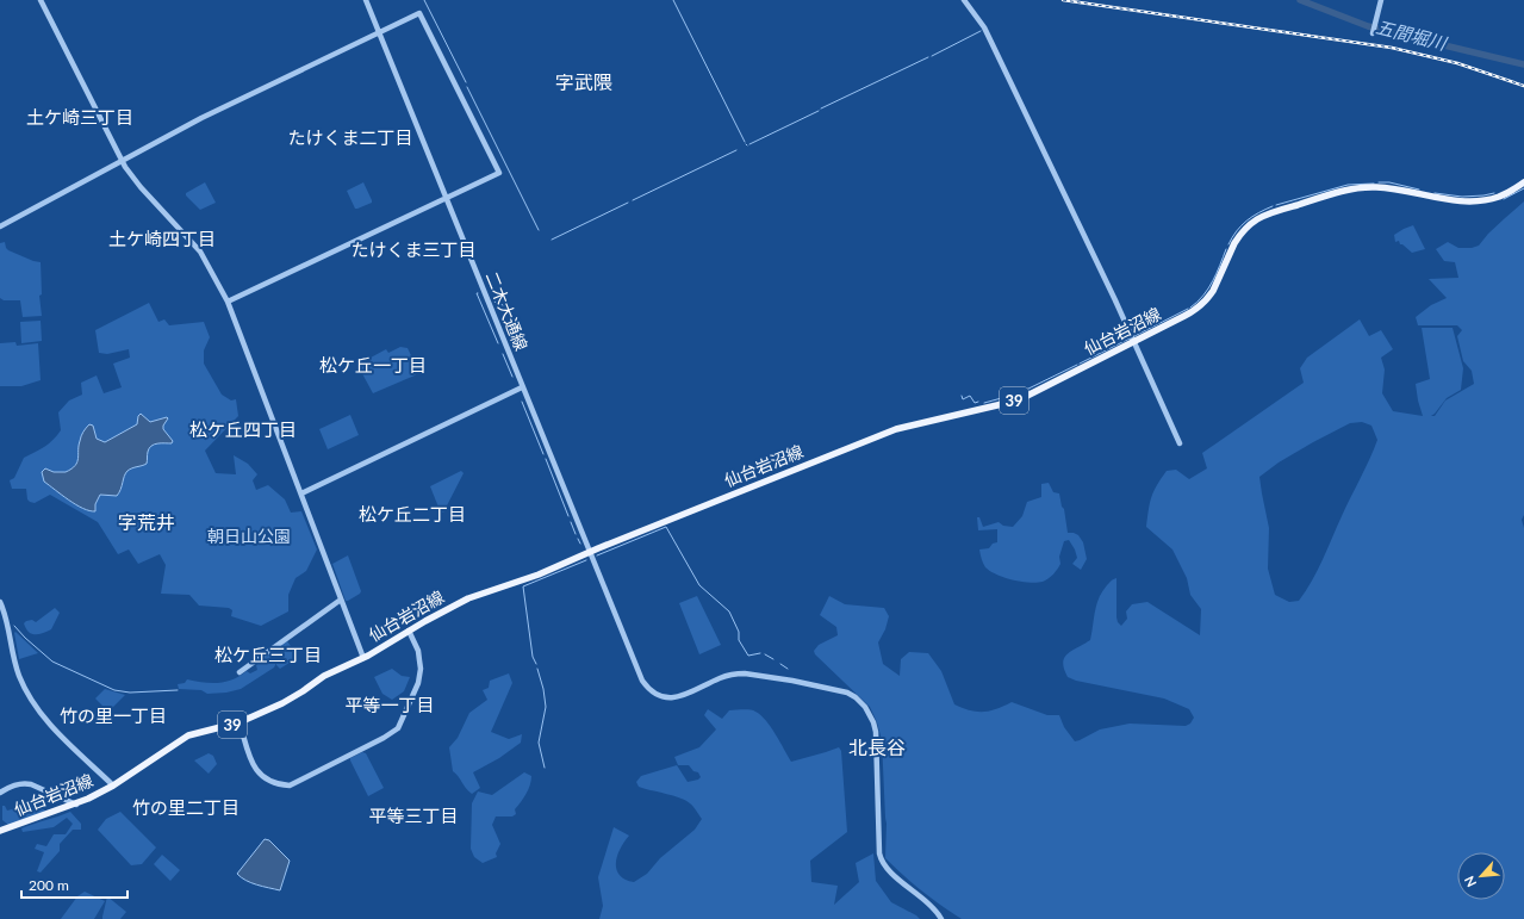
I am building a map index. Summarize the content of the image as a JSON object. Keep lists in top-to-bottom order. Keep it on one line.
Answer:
{"streets":{"main road":["仙台岩沼線","39"],"street":["二木大通線"]},"crossings":[["二木大通線","仙台岩沼線"]],"districts":["字武隈","土ケ崎三丁目","たけくま二丁目","土ケ崎四丁目","たけくま三丁目","松ケ丘一丁目","松ケ丘四丁目","松ケ丘二丁目","字荒井","松ケ丘三丁目","平等一丁目","竹の里一丁目","北長谷","竹の里二丁目","平等三丁目"],"water":["五間堀川"],"parks":["朝日山公園"],"scale_bar":"200 m","north":"bottom left"}
